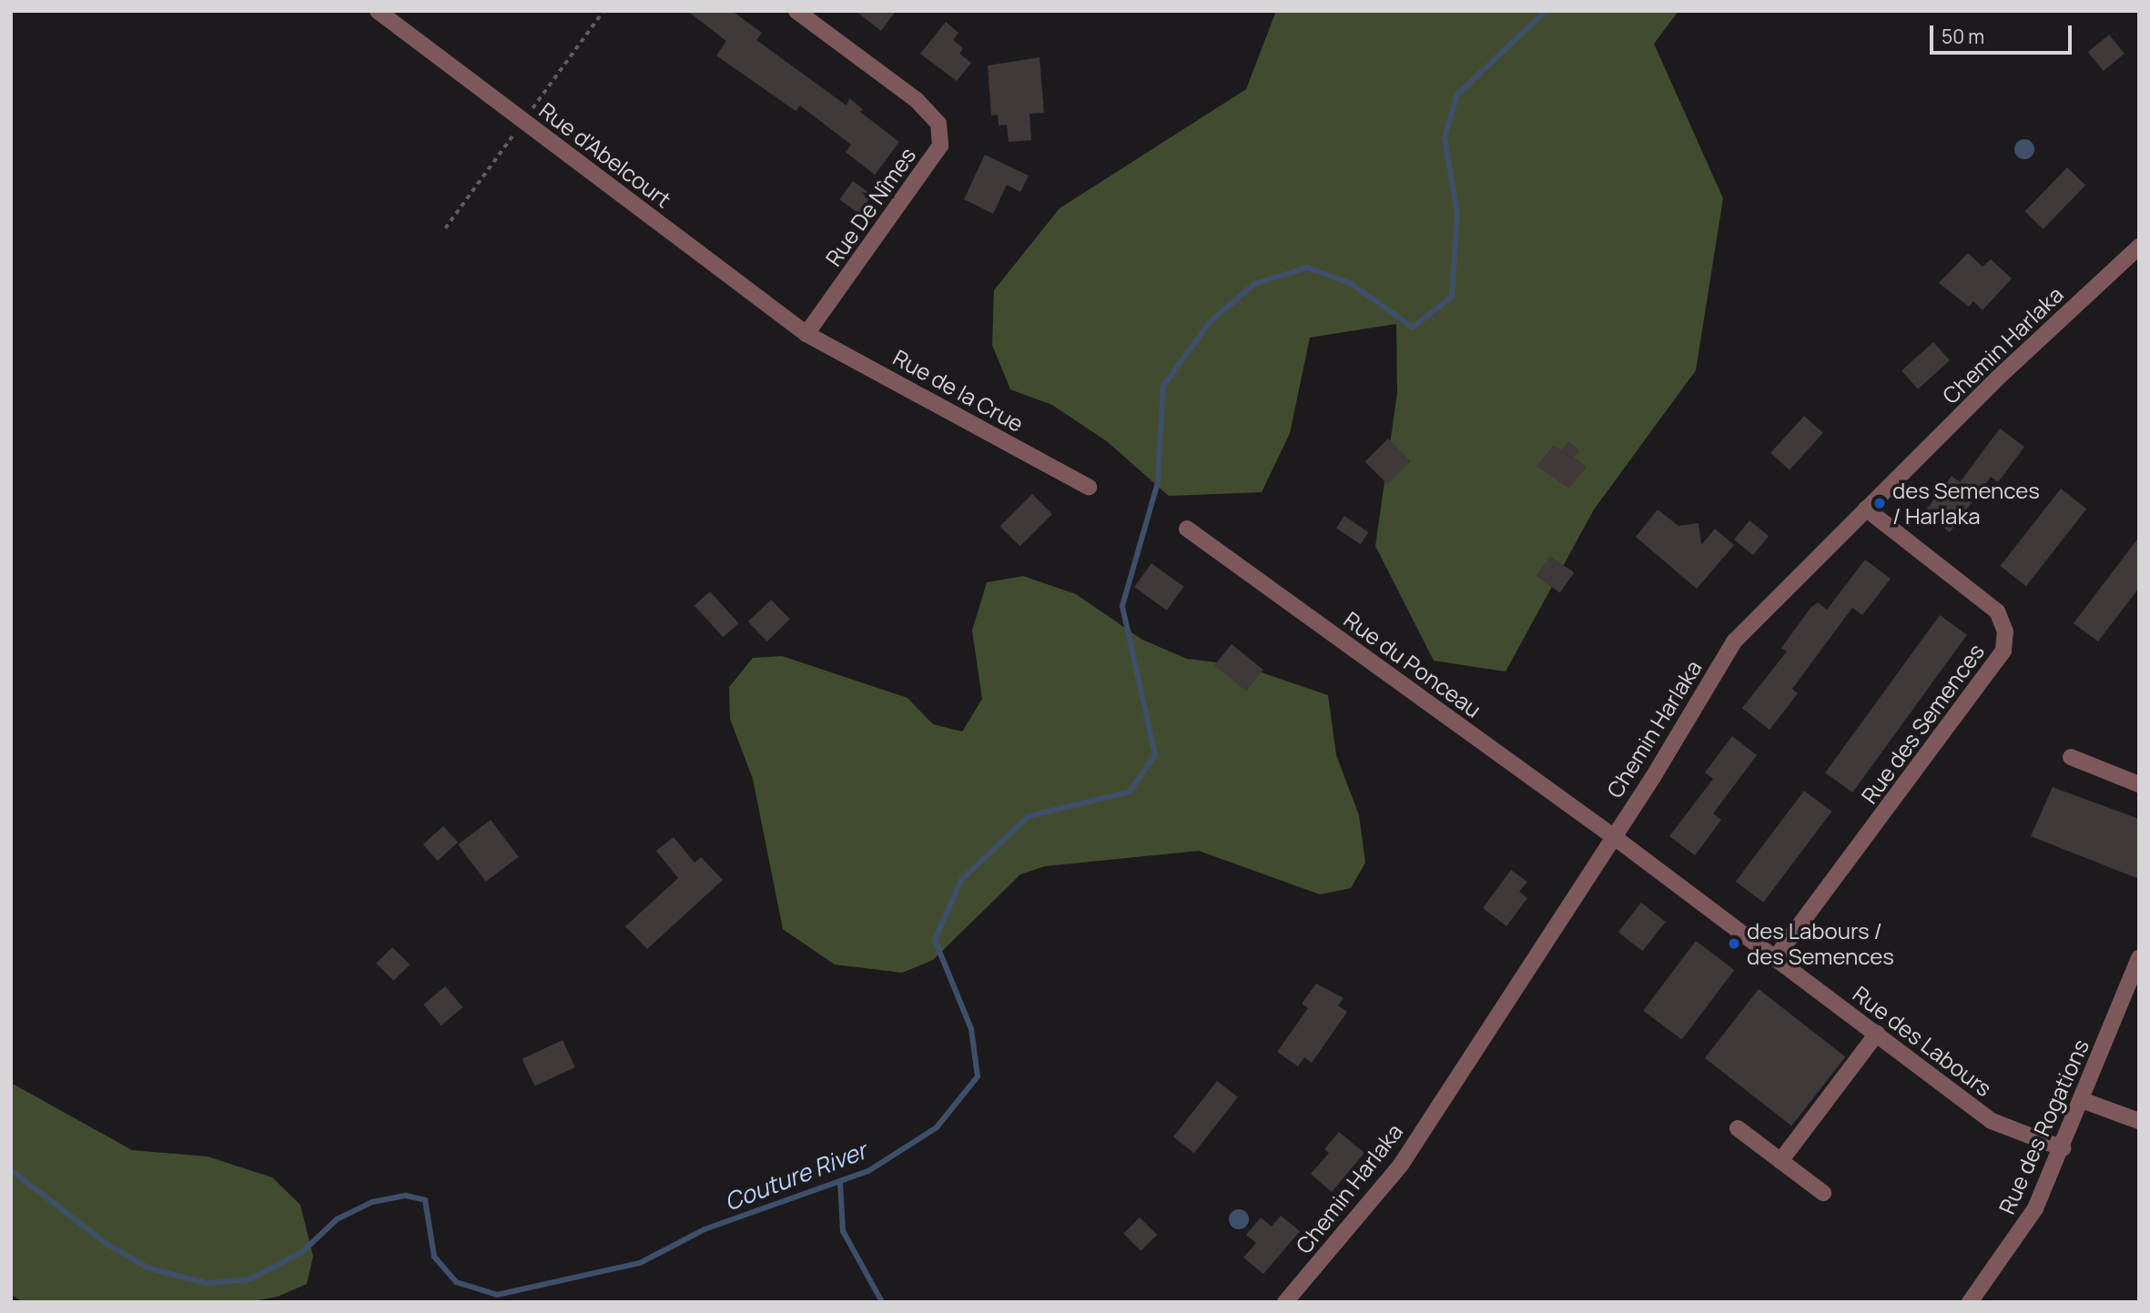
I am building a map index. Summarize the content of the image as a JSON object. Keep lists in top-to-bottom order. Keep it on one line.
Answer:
{"streets":{"street":["Rue d'Abelcourt","Rue De Nîmes","Chemin Harlaka","Rue de la Crue","Rue du Ponceau","Rue des Semences","Rue des Labours","Rue des Rogations"]},"crossings":[["Rue d'Abelcourt","Rue De Nîmes"],["Rue d'Abelcourt","Rue de la Crue"],["Rue De Nîmes","Rue de la Crue"],["Chemin Harlaka","Rue du Ponceau"],["Chemin Harlaka","Rue des Semences"],["Chemin Harlaka","Rue des Labours"],["Rue du Ponceau","Rue des Labours"],["Rue des Semences","Rue des Labours"],["Rue des Labours","Rue des Rogations"]],"water":["Couture River"],"places":["des Semences / Harlaka","des Labours / des Semences"],"scale_bar":"50 m"}
